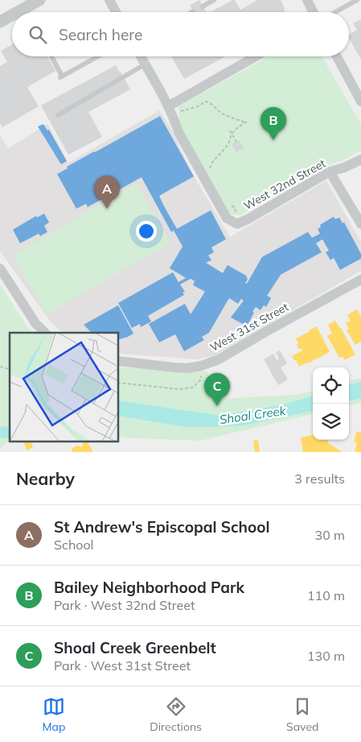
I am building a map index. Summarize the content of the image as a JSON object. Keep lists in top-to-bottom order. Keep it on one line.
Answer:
{"streets":{"street":["West 32nd Street","West 31st Street"]},"water":["Shoal Creek"],"page":{"search":"Search here","pins":["B","A","C"],"heading":["Nearby","3 results"],"list":[{"mark":"A","name":"St Andrew's Episcopal School","note":"School","value":"30 m"},{"mark":"B","name":"Bailey Neighborhood Park","note":"Park · West 32nd Street","value":"110 m"},{"mark":"C","name":"Shoal Creek Greenbelt","note":"Park · West 31st Street","value":"130 m"}],"nav":["Map","Directions","Saved"]}}
